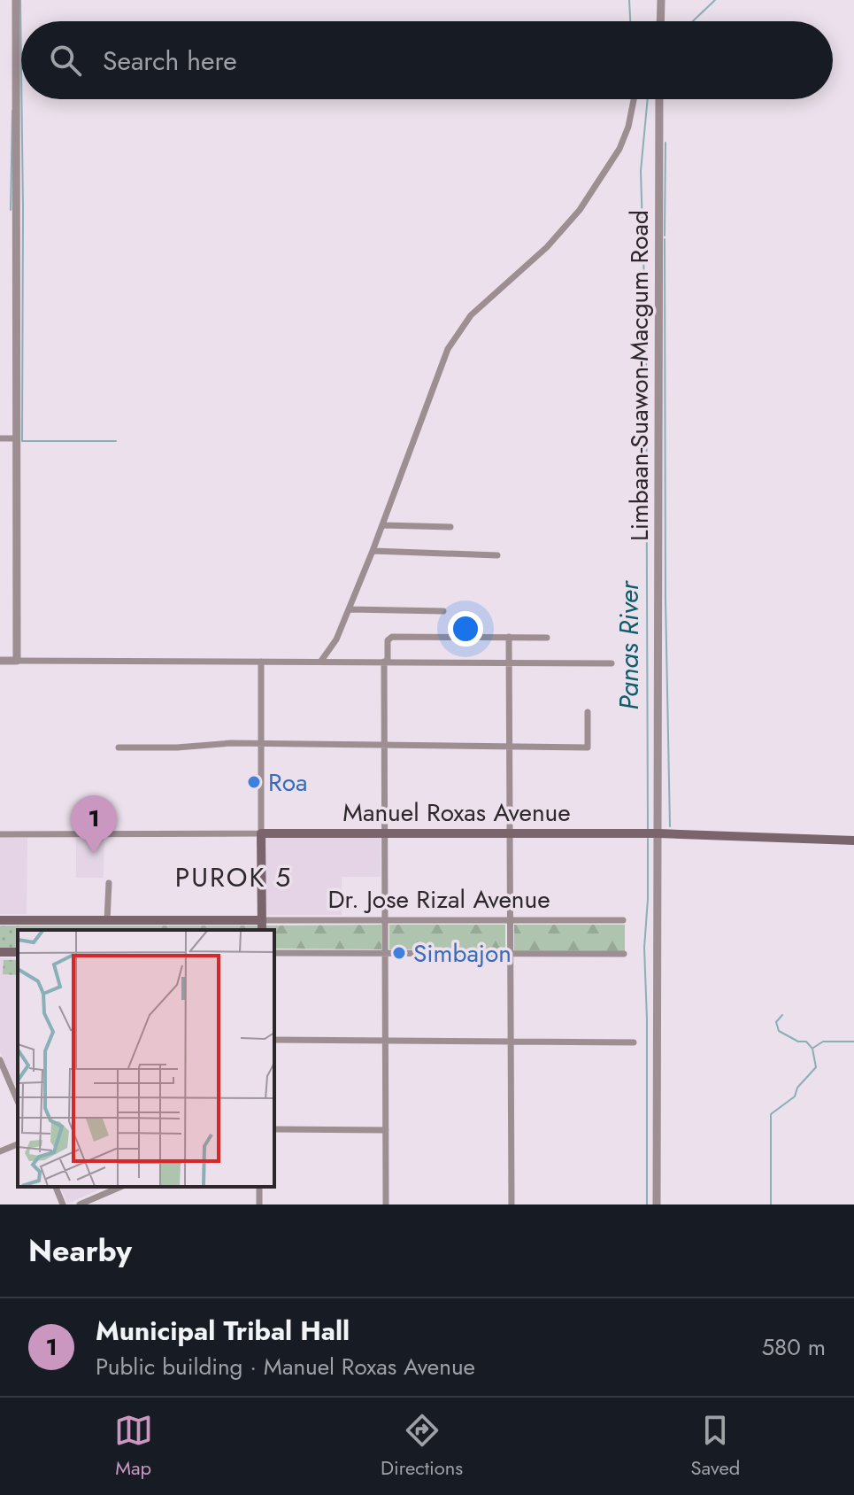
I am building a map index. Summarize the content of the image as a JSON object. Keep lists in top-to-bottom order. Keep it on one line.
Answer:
{"streets":{"main road":["Manuel Roxas Avenue","Dr. Jose Rizal Avenue"],"street":["Limbaan-Suawon-Macgum Road"]},"crossings":[["Limbaan-Suawon-Macgum Road","Manuel Roxas Avenue"]],"districts":["PUROK 5"],"water":["Panas River"],"places":["Roa","Simbajon"],"page":{"search":"Search here","pins":"1","heading":"Nearby","list":[{"mark":"1","name":"Municipal Tribal Hall","note":"Public building · Manuel Roxas Avenue","value":"580 m"}],"nav":["Map","Directions","Saved"]}}
